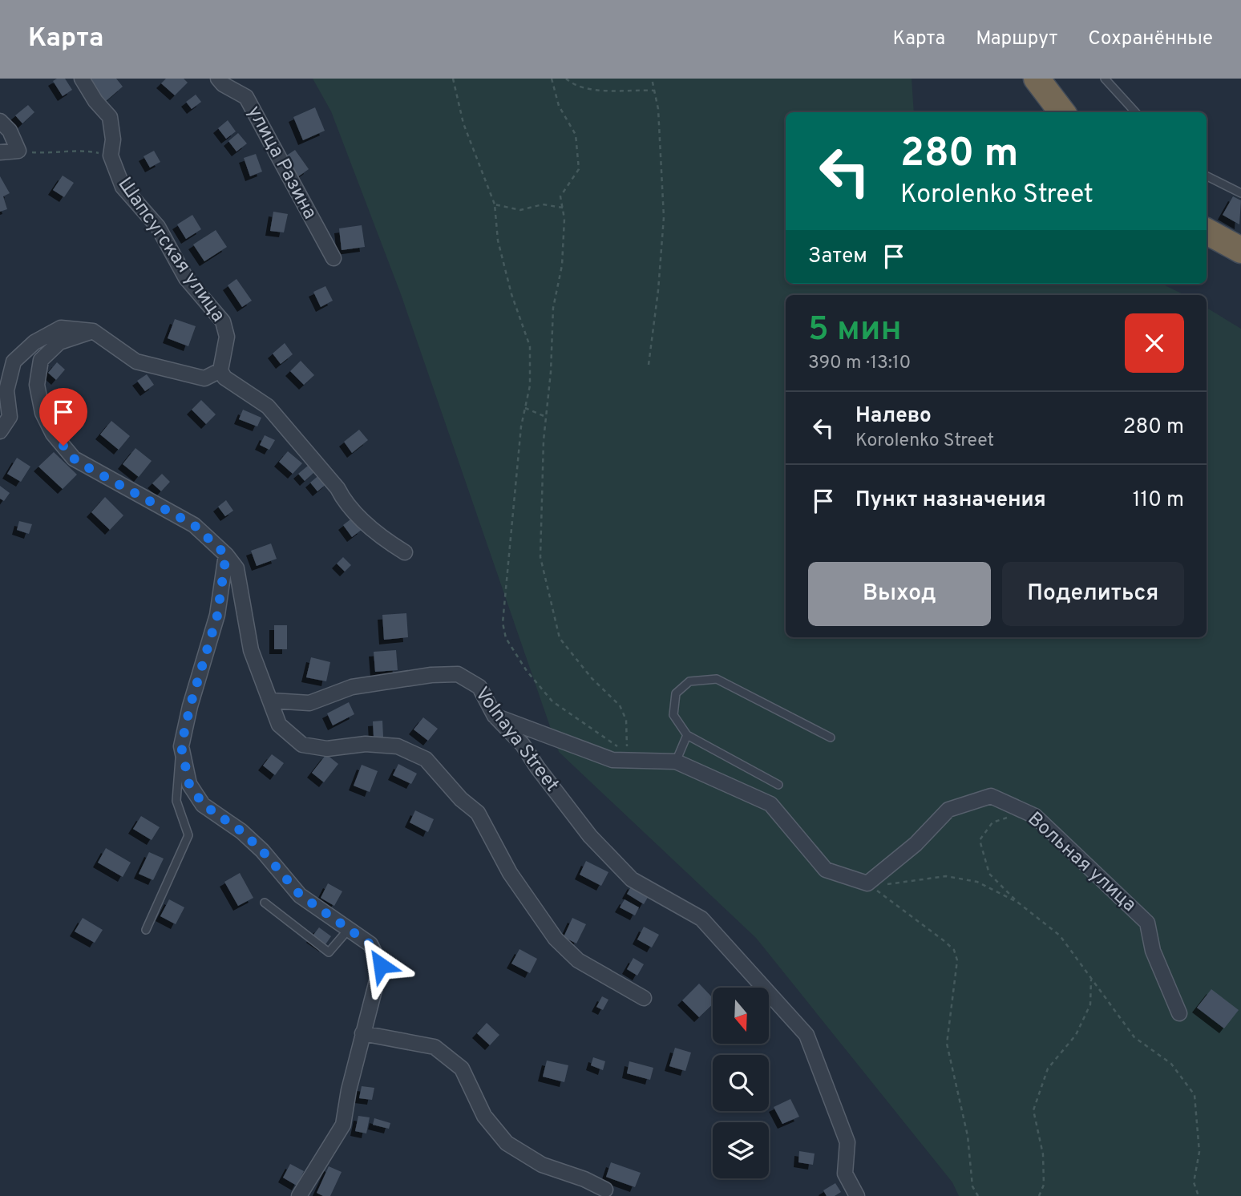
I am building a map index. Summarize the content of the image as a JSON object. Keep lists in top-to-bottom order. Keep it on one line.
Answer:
{"streets":{"street":["улица Разина","Шапсугская улица","Volnaya Street","Вольная улица"]},"north":"bottom","page":{"header":"Карта","nav":["Карта","Маршрут","Сохранённые"],"turn":["280 m","Korolenko Street"],"then":"Затем","heading":["5 мин","390 m · 13:10"],"list":[{"name":"Налево","note":"Korolenko Street","value":"280 m"},{"name":"Пункт назначения","value":"110 m"}],"buttons":["Выход","Поделиться"]}}
